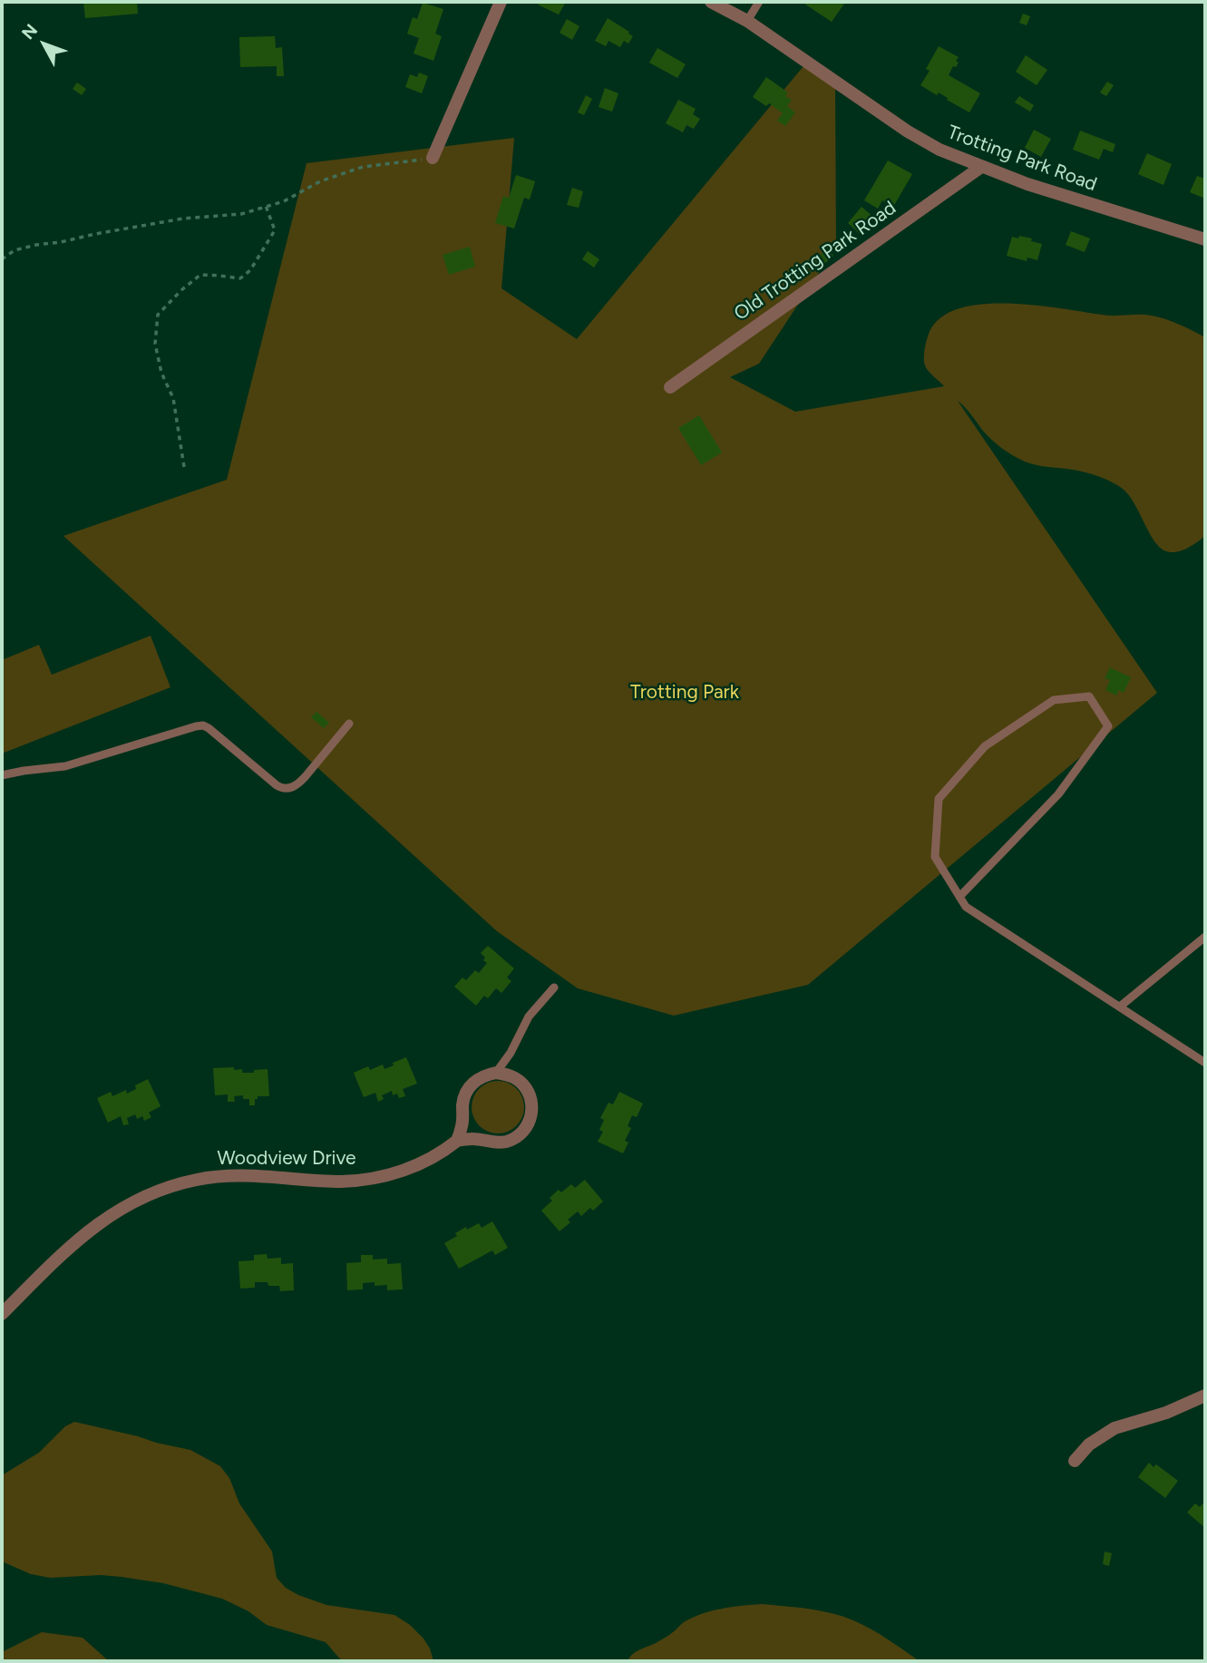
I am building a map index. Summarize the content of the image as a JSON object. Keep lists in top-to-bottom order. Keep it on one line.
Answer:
{"streets":{"street":["Trotting Park Road","Old Trotting Park Road","Woodview Drive"]},"crossings":[["Trotting Park Road","Old Trotting Park Road"]],"parks":["Trotting Park"],"north":"top left"}
